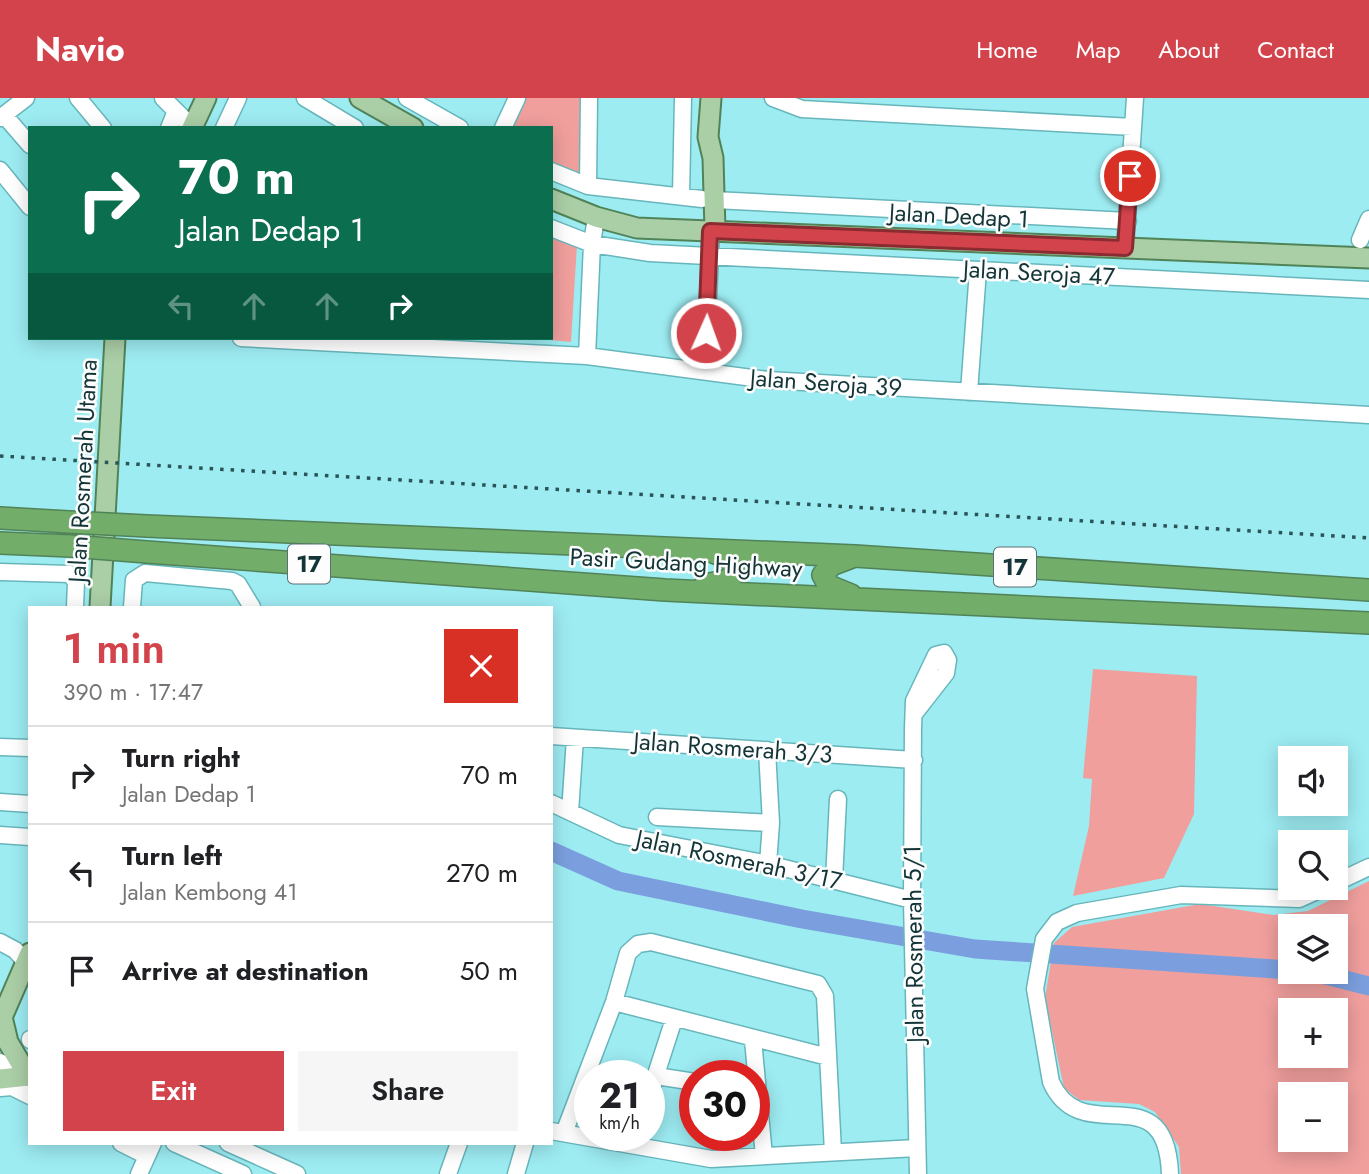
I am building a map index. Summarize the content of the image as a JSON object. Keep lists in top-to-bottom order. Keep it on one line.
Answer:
{"streets":{"highway":["Pasir Gudang Highway","17"],"main road":["Jalan Dedap 1","Jalan Rosmerah Utama"],"street":["Jalan Seroja 47","Jalan Seroja 39","Jalan Rosmerah 3/3","Jalan Rosmerah 3/17","Jalan Rosmerah 5/1"]},"crossings":[["Jalan Rosmerah 3/3","Jalan Rosmerah 5/1"],["Jalan Rosmerah 3/17","Jalan Rosmerah 5/1"]],"page":{"header":"Navio","nav":["Home","Map","About","Contact"],"turn":["70 m","Jalan Dedap 1"],"heading":["1 min","390 m · 17:47"],"list":[{"name":"Turn right","note":"Jalan Dedap 1","value":"70 m"},{"name":"Turn left","note":"Jalan Kembong 41","value":"270 m"},{"name":"Arrive at destination","value":"50 m"}],"map_buttons":["+","−"],"buttons":["Exit","Share"],"speed":"21 km/h","limit":"30"}}
